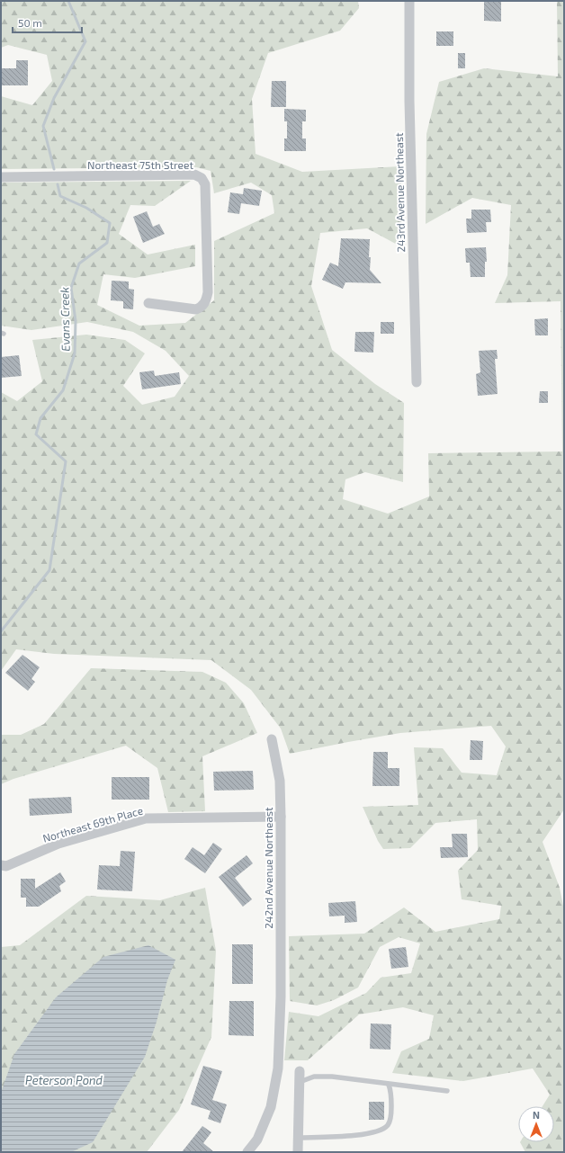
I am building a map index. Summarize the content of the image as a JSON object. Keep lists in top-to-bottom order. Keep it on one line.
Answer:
{"streets":{"street":["Northeast 75th Street","243rd Avenue Northeast","Northeast 69th Place","242nd Avenue Northeast"]},"crossings":[["Northeast 69th Place","242nd Avenue Northeast"]],"water":["Evans Creek","Peterson Pond"],"scale_bar":"50 m","north":"top"}
